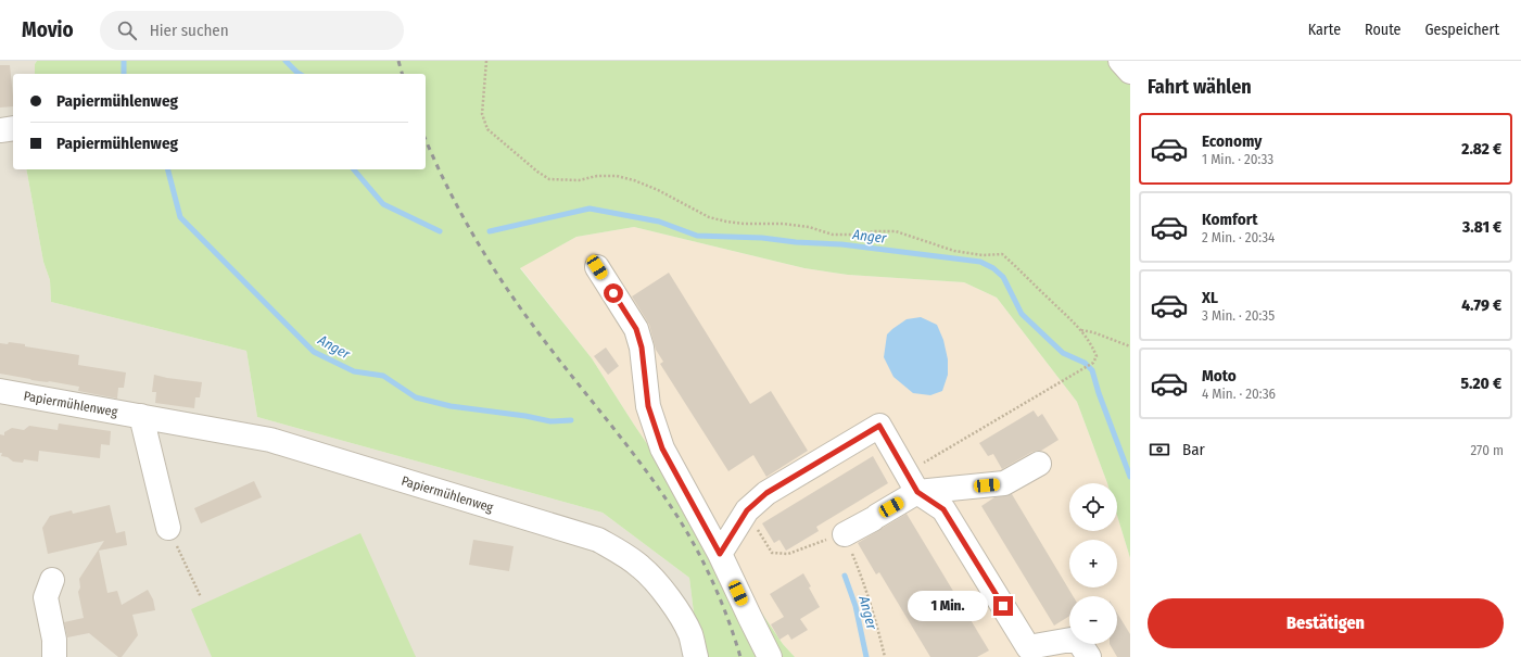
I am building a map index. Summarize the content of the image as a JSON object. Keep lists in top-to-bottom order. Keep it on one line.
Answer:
{"streets":{"street":["Papiermühlenweg"]},"water":["Anger"],"page":{"header":"Movio","search":"Hier suchen","nav":["Karte","Route","Gespeichert"],"heading":"Fahrt wählen","banner":["Papiermühlenweg","Papiermühlenweg"],"list":[{"name":"Economy","note":"1 Min. · 20:33","value":"2.82 €"},{"name":"Komfort","note":"2 Min. · 20:34","value":"3.81 €"},{"name":"XL","note":"3 Min. · 20:35","value":"4.79 €"},{"name":"Moto","note":"4 Min. · 20:36","value":"5.20 €"}],"pay":["Bar","270 m"],"map_buttons":["+","−"],"buttons":"Bestätigen","bubble":"1 Min."}}
